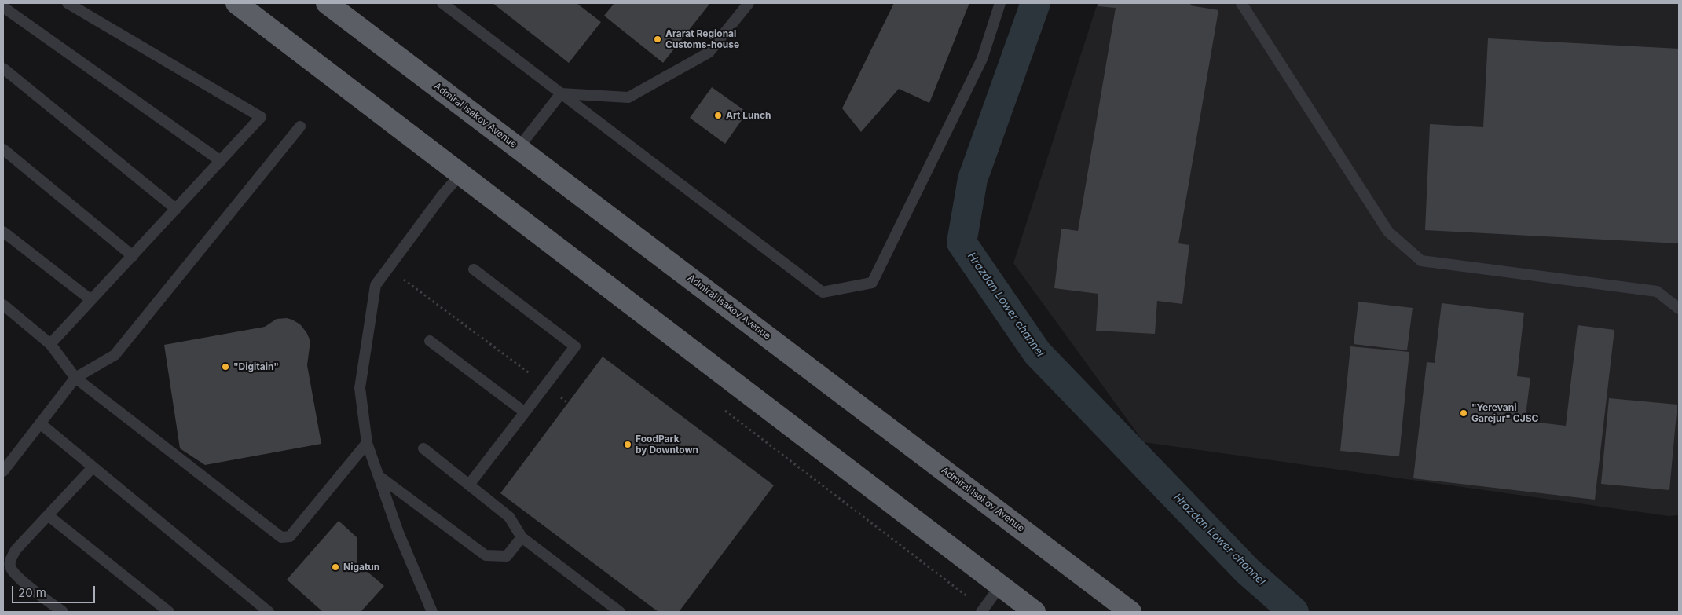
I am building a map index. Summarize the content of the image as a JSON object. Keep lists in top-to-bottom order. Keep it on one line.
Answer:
{"streets":{"highway":["Admiral Isakov Avenue"]},"water":["Hrazdan Lower channel"],"places":["Ararat Regional Customs-house","Art Lunch","\"Digitain\"","\"Yerevani Garejur\" CJSC","FoodPark by Downtown","Nigatun"],"scale_bar":"20 m"}
